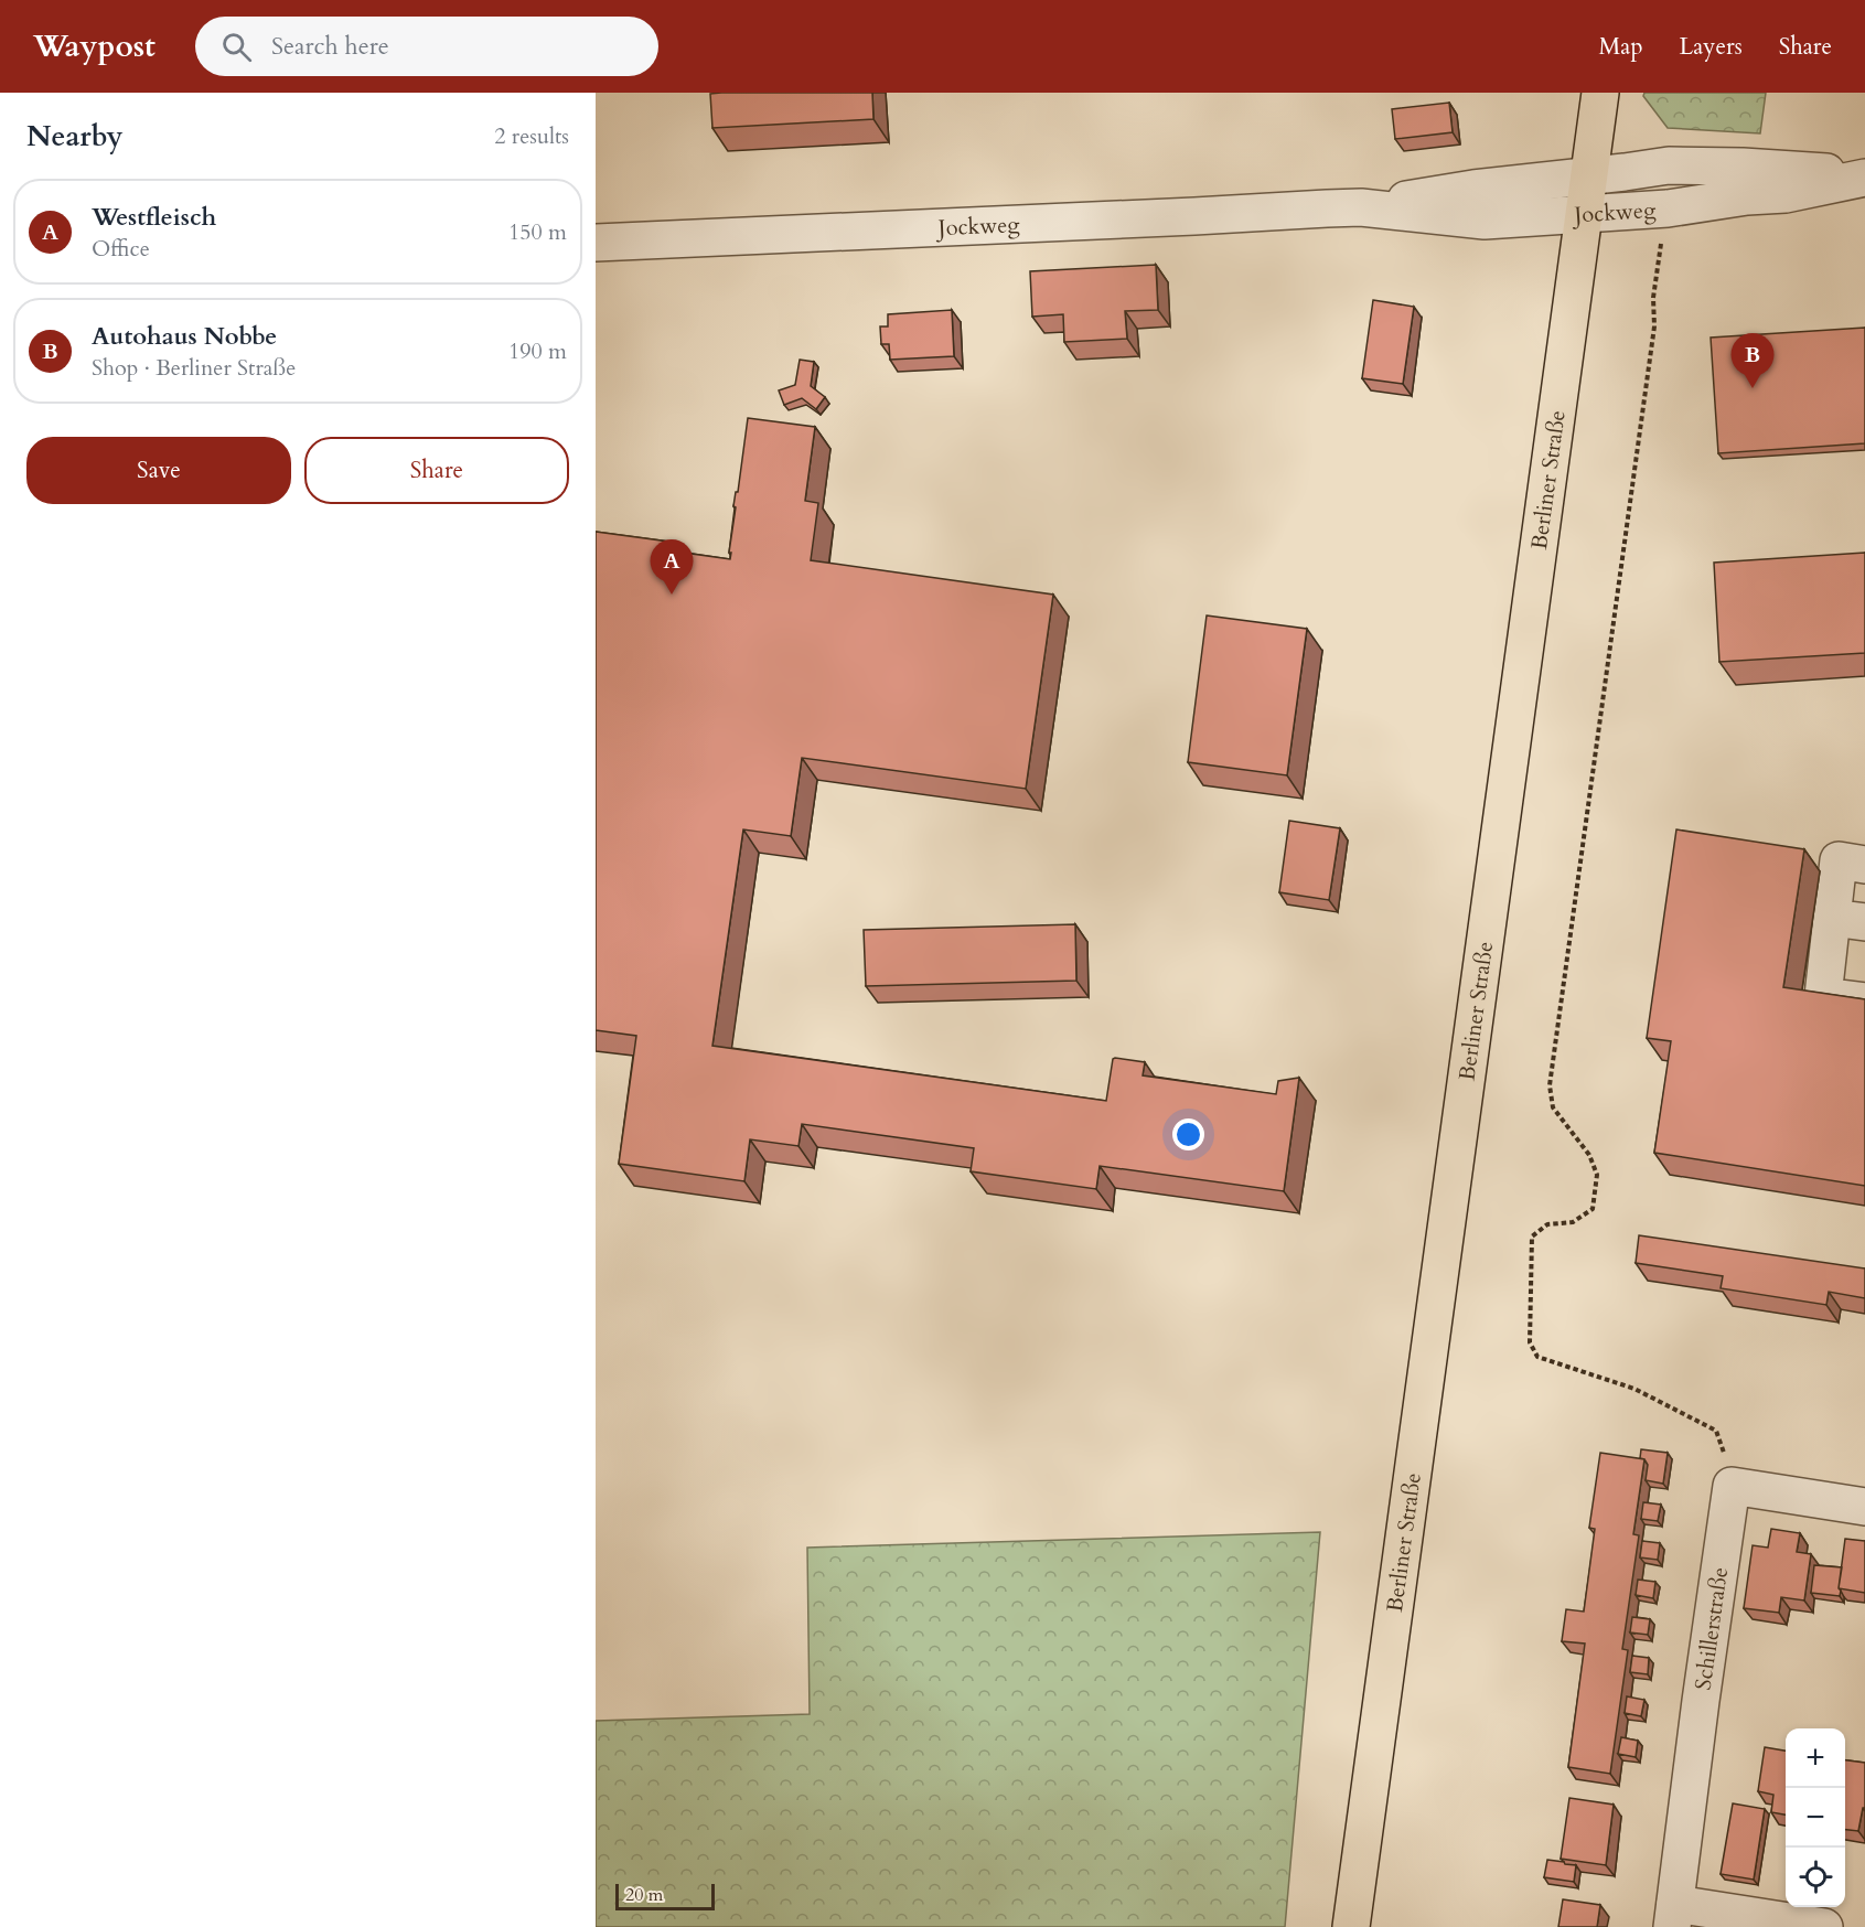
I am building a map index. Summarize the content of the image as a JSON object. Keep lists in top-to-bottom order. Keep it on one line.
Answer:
{"streets":{"main road":["Berliner Straße"],"street":["Jockweg","Schillerstraße"]},"crossings":[["Jockweg","Berliner Straße"]],"scale_bar":"20 m","page":{"header":"Waypost","search":"Search here","nav":["Map","Layers","Share"],"heading":["Nearby","2 results"],"list":[{"mark":"A","name":"Westfleisch","note":"Office","value":"150 m"},{"mark":"B","name":"Autohaus Nobbe","note":"Shop · Berliner Straße","value":"190 m"}],"pins":["B","A"],"buttons":["Save","Share"],"map_buttons":["+","−"],"scale":"20 m"}}
